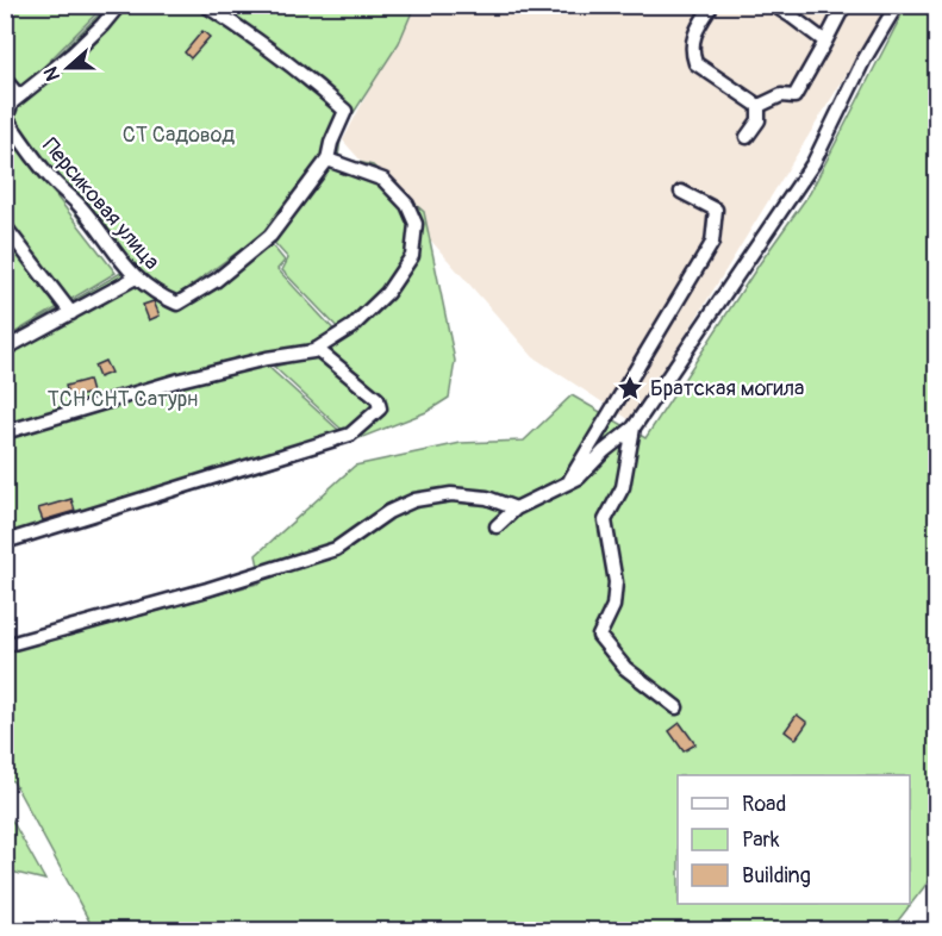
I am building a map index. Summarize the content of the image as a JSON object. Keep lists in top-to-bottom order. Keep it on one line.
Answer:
{"streets":{"street":["Персиковая улица"]},"parks":["СТ Садовод","ТСН СНТ Сатурн"],"places":{"place":["Братская могила"]},"legend":["Road","Park","Building"],"north":"left"}
